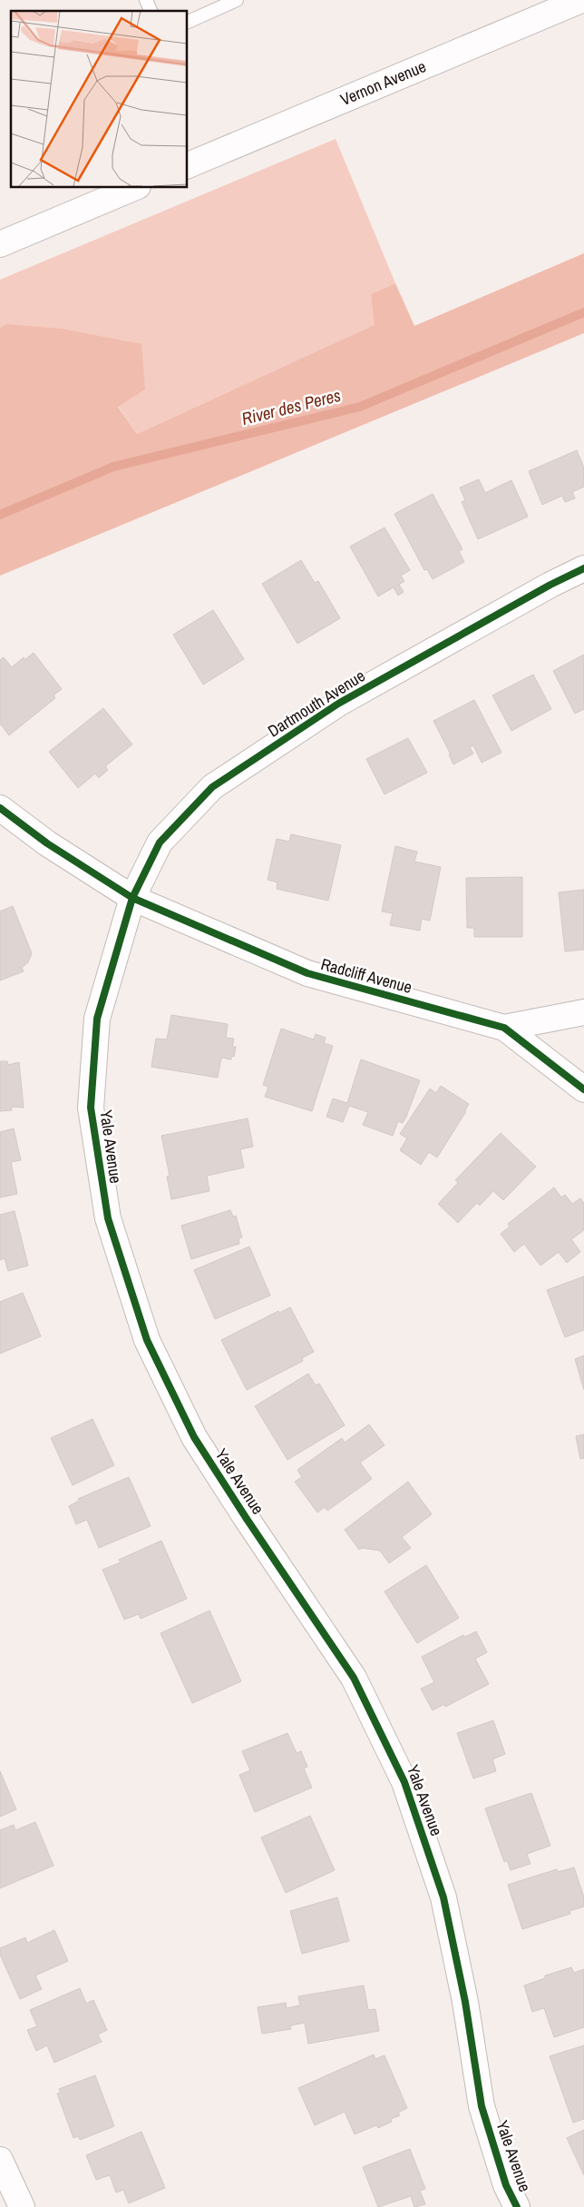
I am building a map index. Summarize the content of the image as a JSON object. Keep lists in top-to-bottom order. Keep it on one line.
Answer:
{"streets":{"street":["Vernon Avenue","Dartmouth Avenue","Radcliff Avenue","Yale Avenue"]},"crossings":[["Dartmouth Avenue","Radcliff Avenue"],["Dartmouth Avenue","Yale Avenue"],["Radcliff Avenue","Yale Avenue"]],"water":["River des Peres"]}
